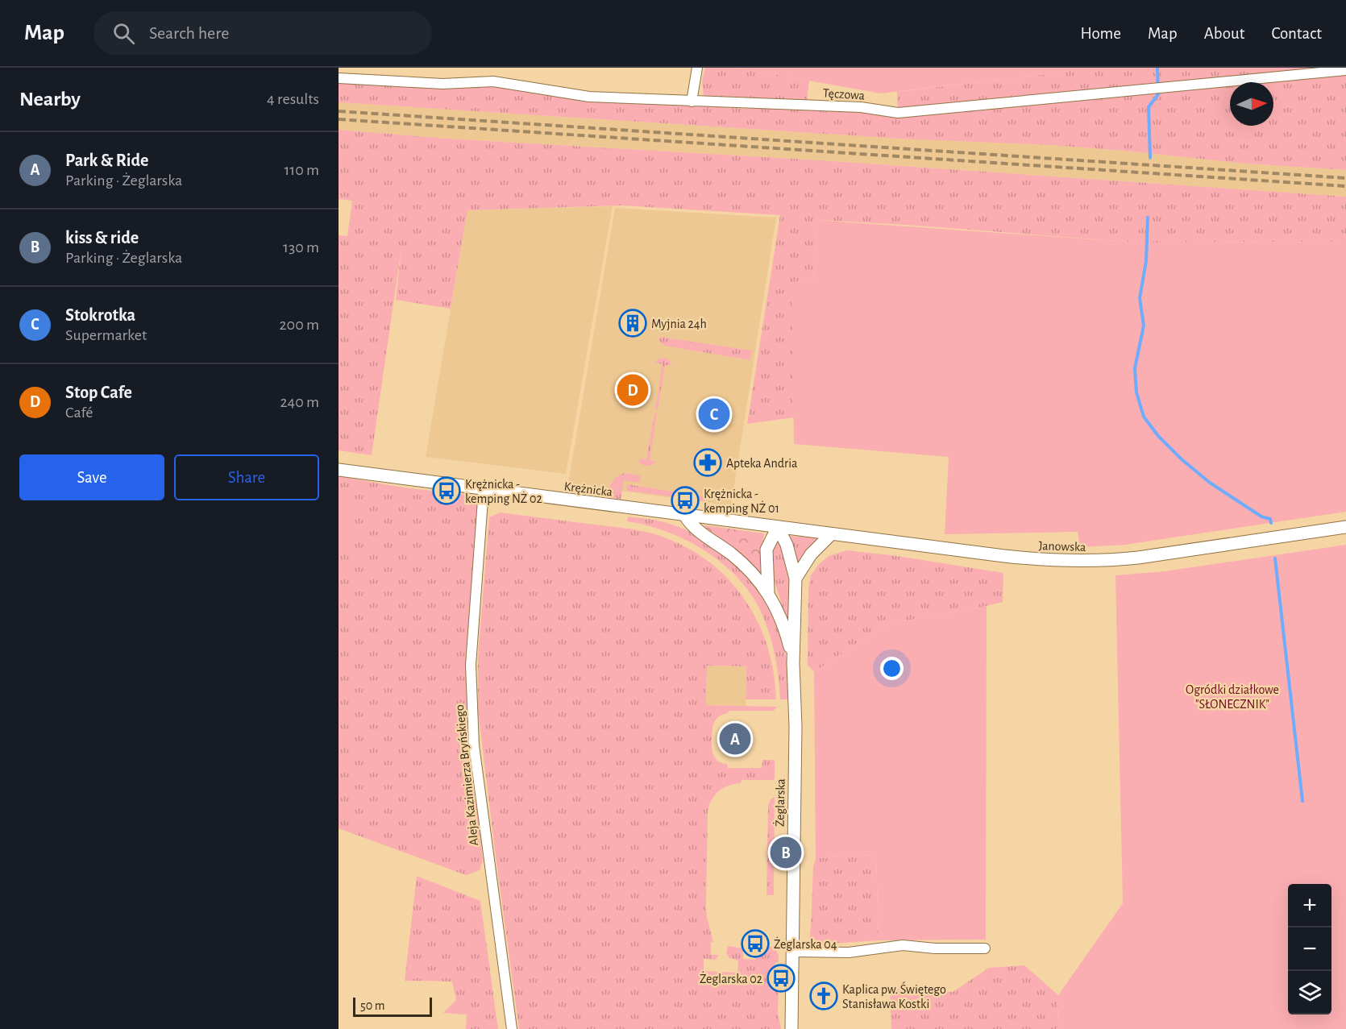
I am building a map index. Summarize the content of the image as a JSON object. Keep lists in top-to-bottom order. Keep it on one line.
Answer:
{"streets":{"street":["Tęczowa","Krężnicka","Janowska","Aleja Kazimierza Bryńskiego","Żeglarska"]},"crossings":[["Krężnicka","Janowska"],["Krężnicka","Aleja Kazimierza Bryńskiego"],["Krężnicka","Żeglarska"],["Janowska","Żeglarska"]],"parks":["Ogródki działkowe \"SŁONECZNIK\""],"places":{"building":["Myjnia 24h"],"pharmacy":["Apteka Andria"],"bus stop":["Krężnicka - kemping NŻ 02","Krężnicka - kemping NŻ 01","Żeglarska 04","Żeglarska 02"],"church":["Kaplica pw. Świętego Stanisława Kostki"]},"scale_bar":"50 m","north":"right","page":{"header":"Map","search":"Search here","nav":["Home","Map","About","Contact"],"heading":["Nearby","4 results"],"list":[{"mark":"A","name":"Park & Ride","note":"Parking · Żeglarska","value":"110 m"},{"mark":"B","name":"kiss & ride","note":"Parking · Żeglarska","value":"130 m"},{"mark":"C","name":"Stokrotka","note":"Supermarket","value":"200 m"},{"mark":"D","name":"Stop Cafe","note":"Café","value":"240 m"}],"pins":["D","C","A","B"],"buttons":["Save","Share"],"map_buttons":["+","−"],"scale":"50 m"}}
